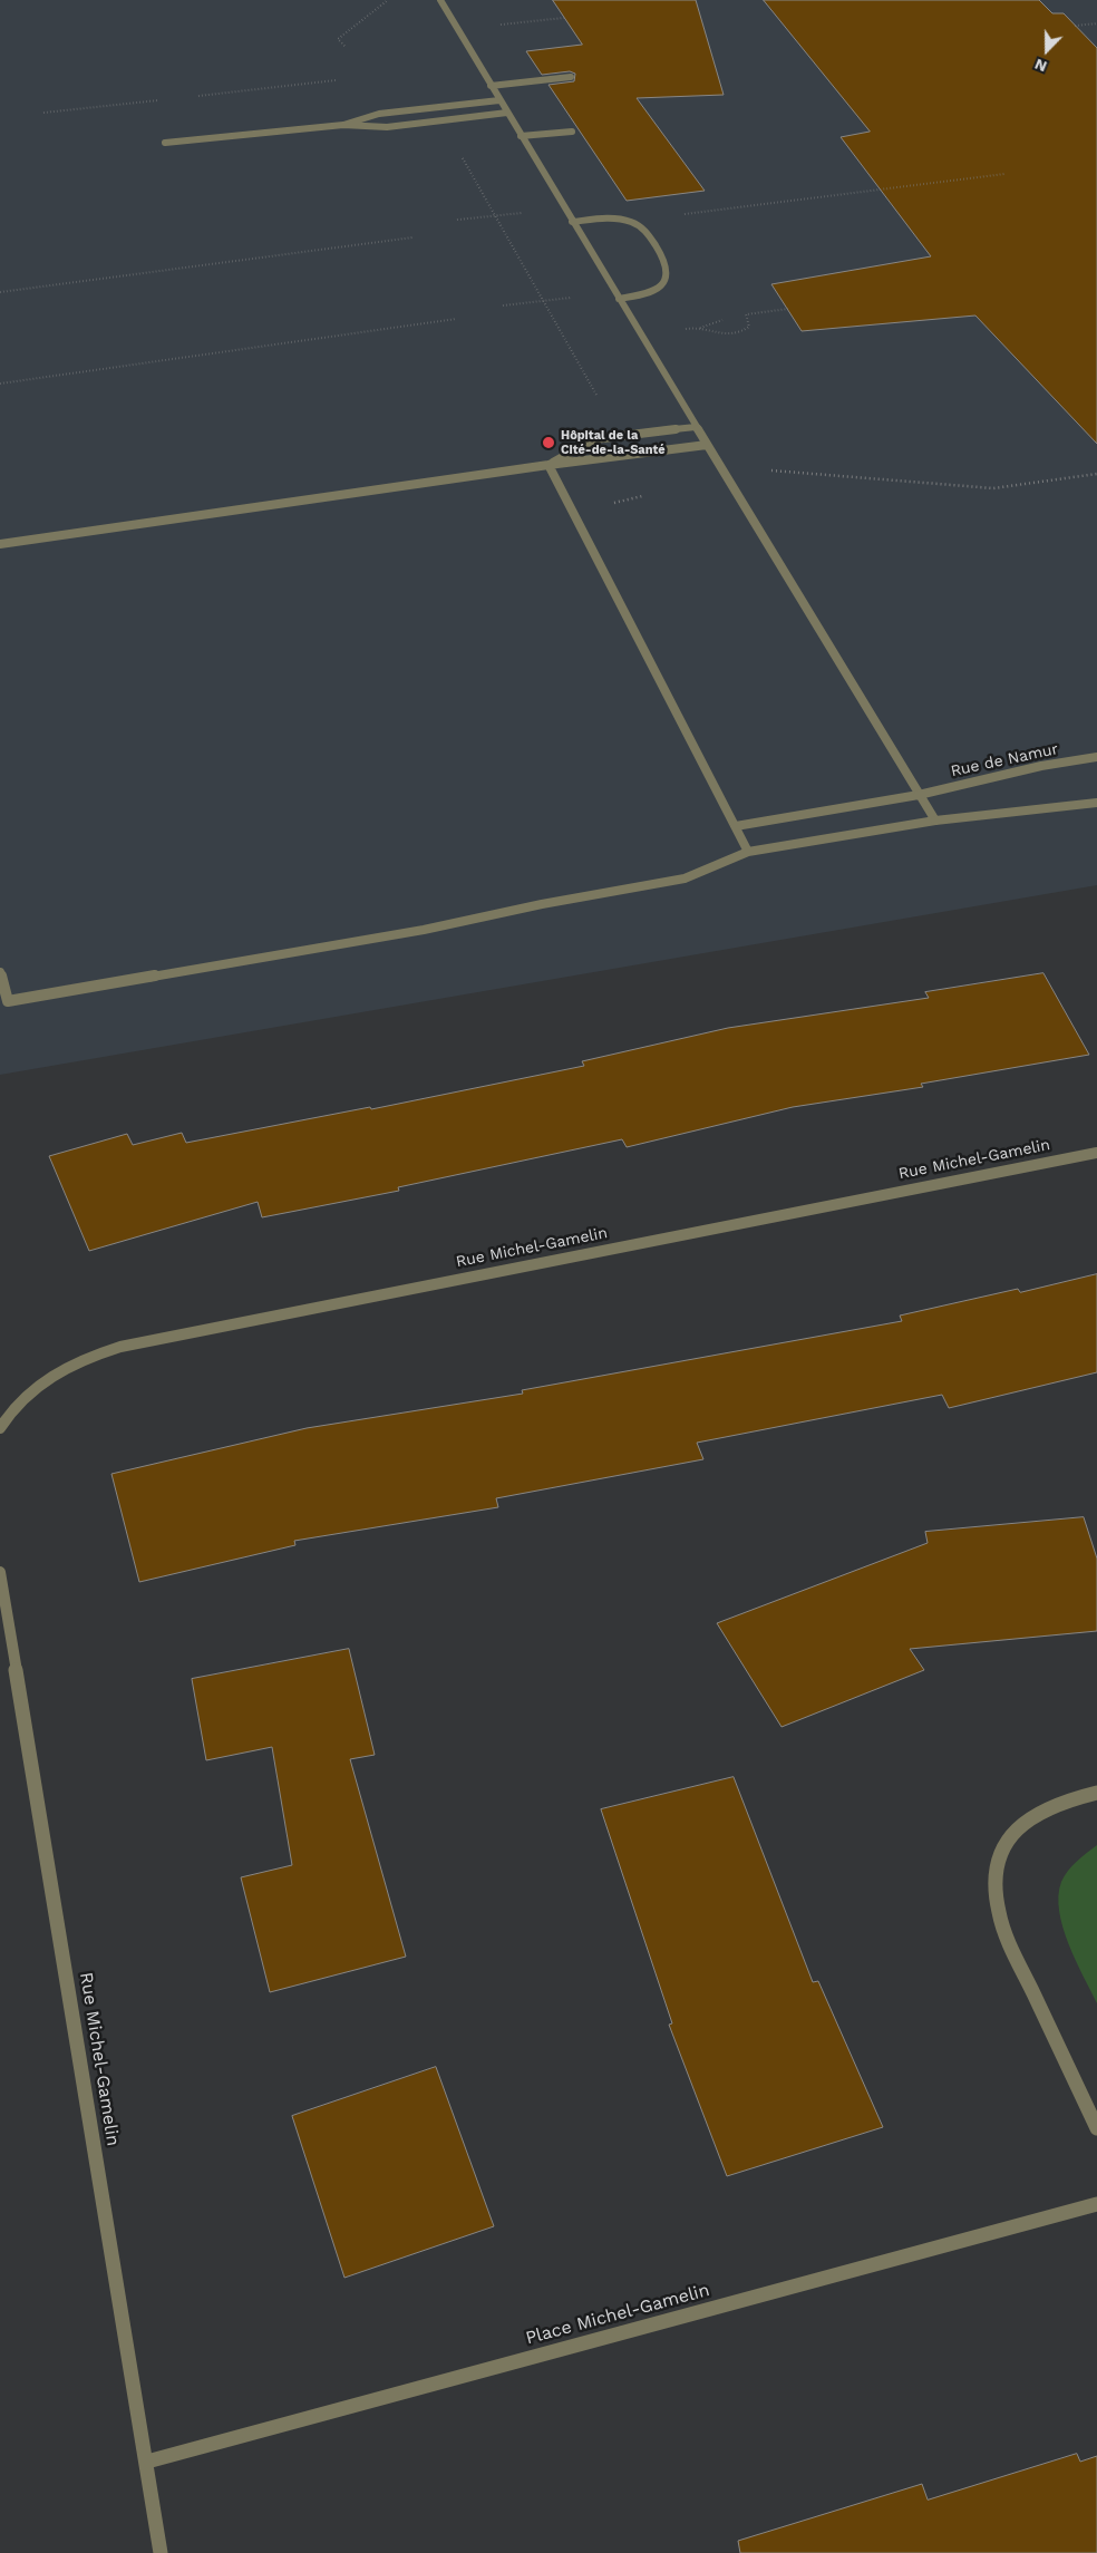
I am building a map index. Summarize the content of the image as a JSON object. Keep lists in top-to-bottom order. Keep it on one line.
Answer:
{"streets":{"street":["Rue de Namur","Rue Michel-Gamelin","Place Michel-Gamelin"]},"crossings":[["Rue Michel-Gamelin","Place Michel-Gamelin"]],"places":["Hôpital de la Cité-de-la-Santé"],"north":"bottom"}
